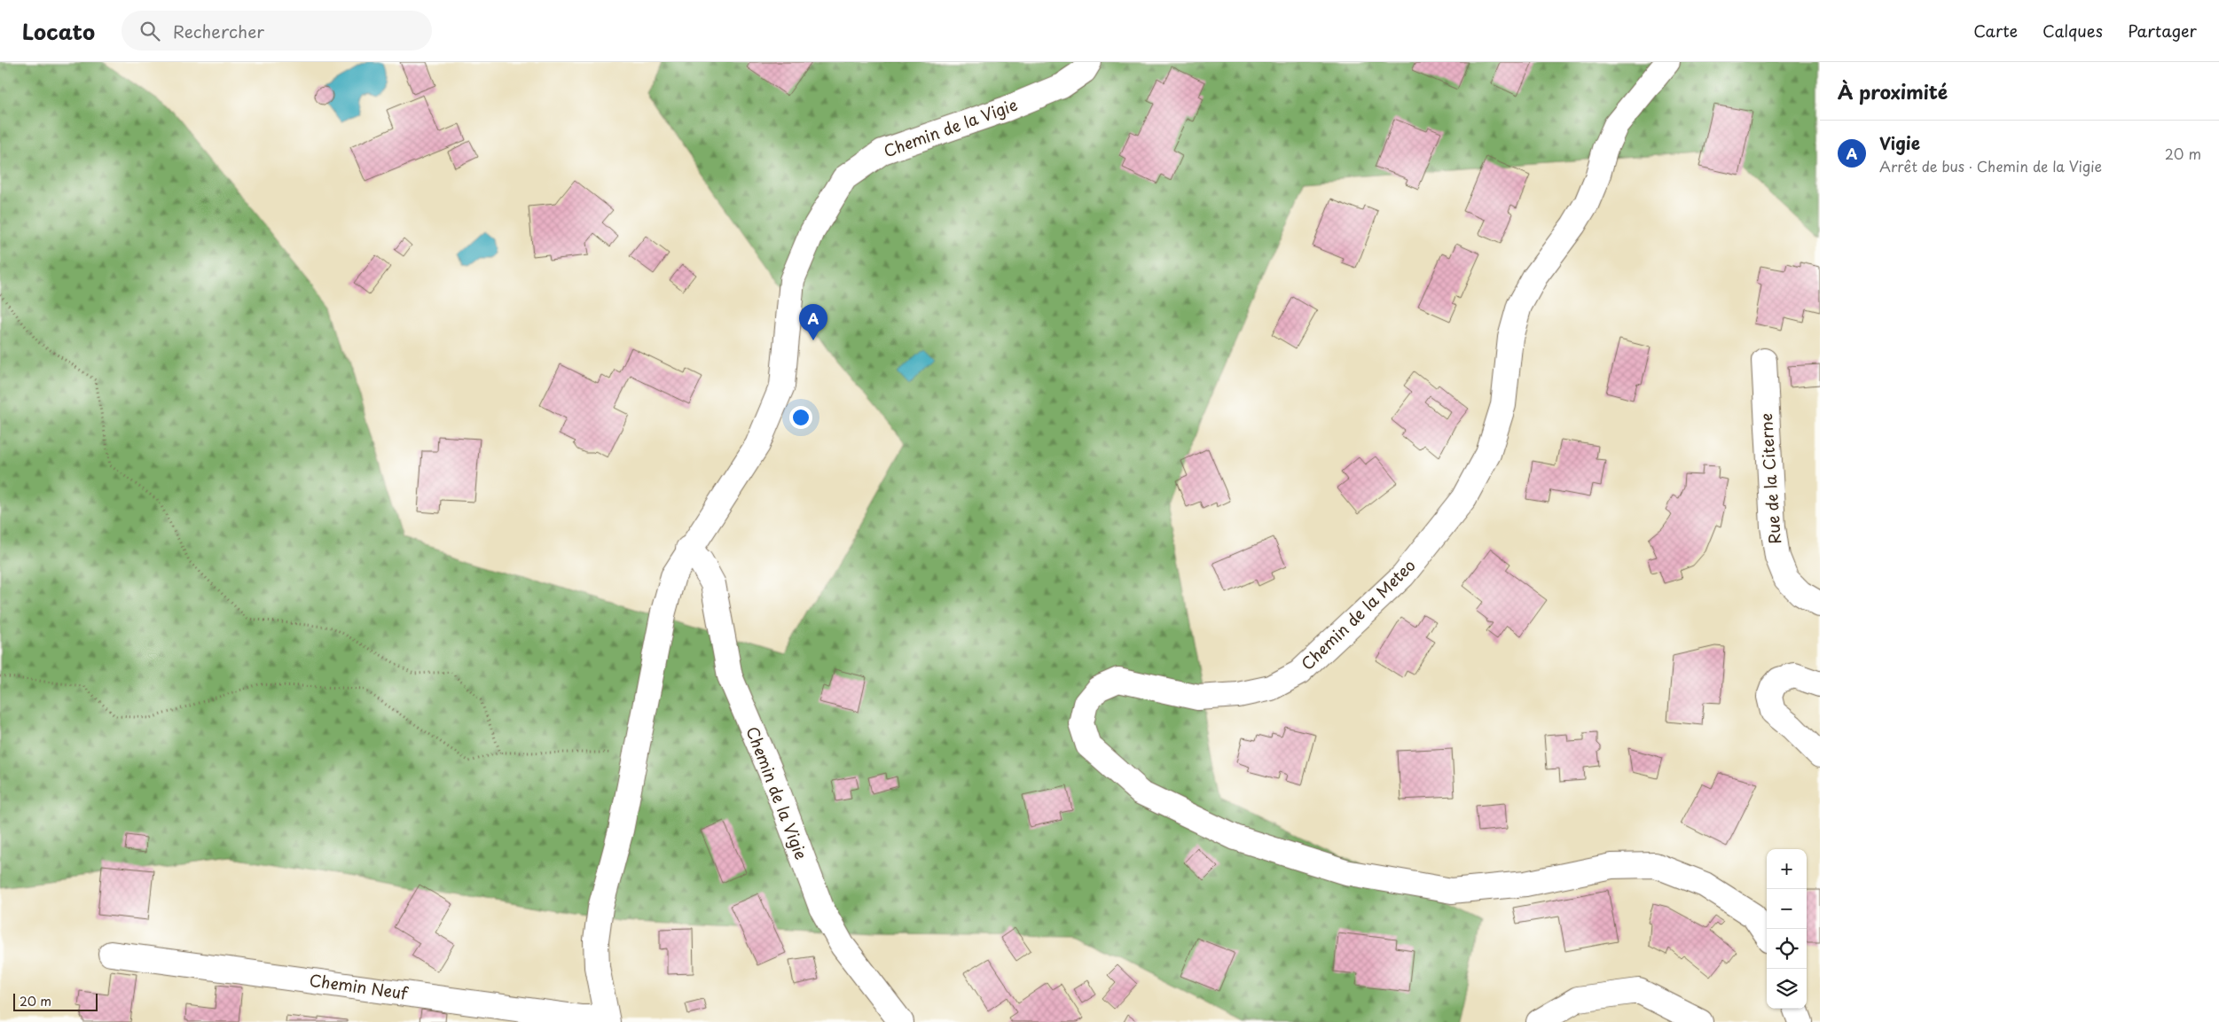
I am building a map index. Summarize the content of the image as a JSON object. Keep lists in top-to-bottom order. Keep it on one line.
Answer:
{"streets":{"street":["Chemin de la Vigie","Rue de la Citerne","Chemin de la Meteo","Chemin Neuf"]},"crossings":[["Chemin de la Vigie","Chemin Neuf"]],"scale_bar":"20 m","page":{"header":"Locato","search":"Rechercher","nav":["Carte","Calques","Partager"],"heading":"À proximité","list":[{"mark":"A","name":"Vigie","note":"Arrêt de bus · Chemin de la Vigie","value":"20 m"}],"pins":"A","map_buttons":["+","−"],"scale":"20 m"}}
